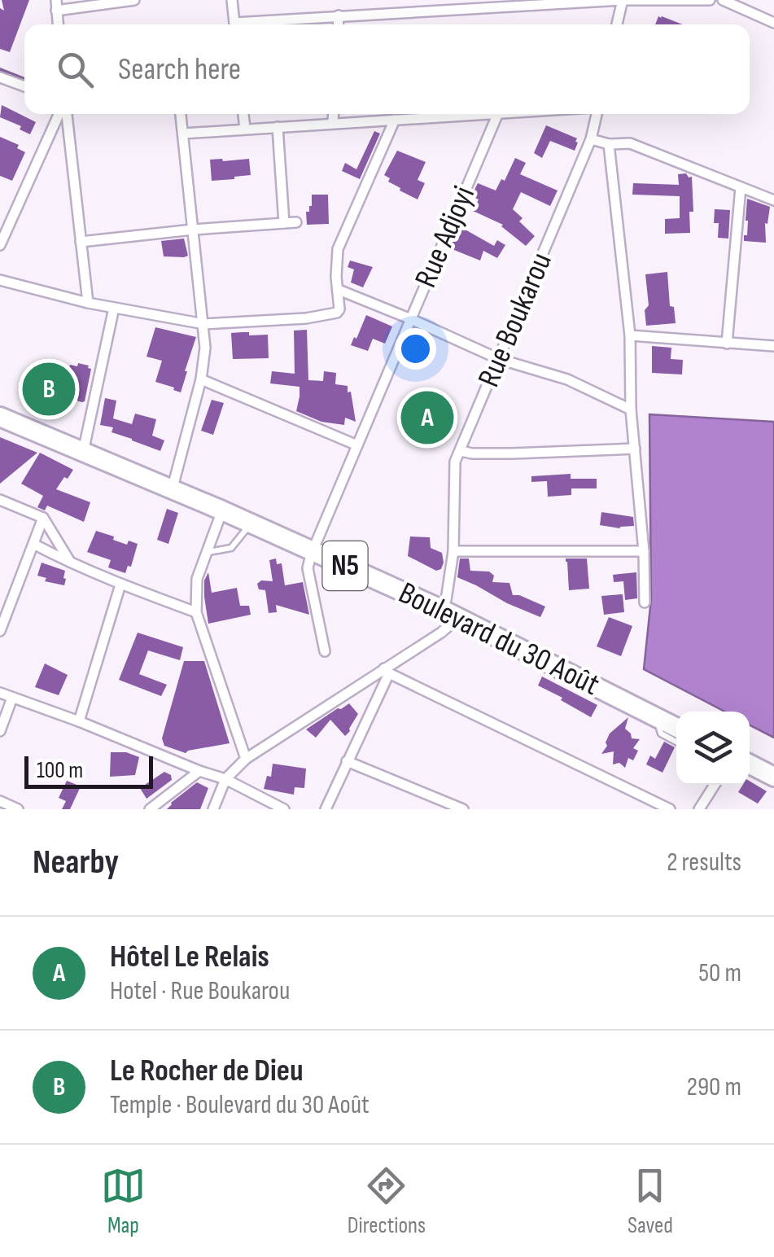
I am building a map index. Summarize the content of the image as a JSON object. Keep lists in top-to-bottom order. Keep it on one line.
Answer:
{"streets":{"highway":["N5","Boulevard du 30 Août"],"street":["Rue Adjoyi","Rue Boukarou"]},"crossings":[["Rue Adjoyi","Boulevard du 30 Août"],["Rue Boukarou","Boulevard du 30 Août"]],"scale_bar":"100 m","page":{"search":"Search here","pins":["B","A"],"scale":"100 m","heading":["Nearby","2 results"],"list":[{"mark":"A","name":"Hôtel Le Relais","note":"Hotel · Rue Boukarou","value":"50 m"},{"mark":"B","name":"Le Rocher de Dieu","note":"Temple · Boulevard du 30 Août","value":"290 m"}],"nav":["Map","Directions","Saved"]}}
